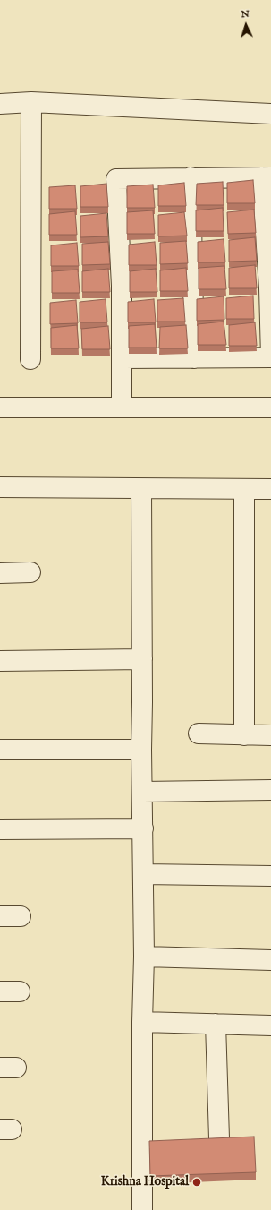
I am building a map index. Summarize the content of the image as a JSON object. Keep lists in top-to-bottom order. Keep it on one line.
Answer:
{"places":["Krishna Hospital"],"north":"top"}
